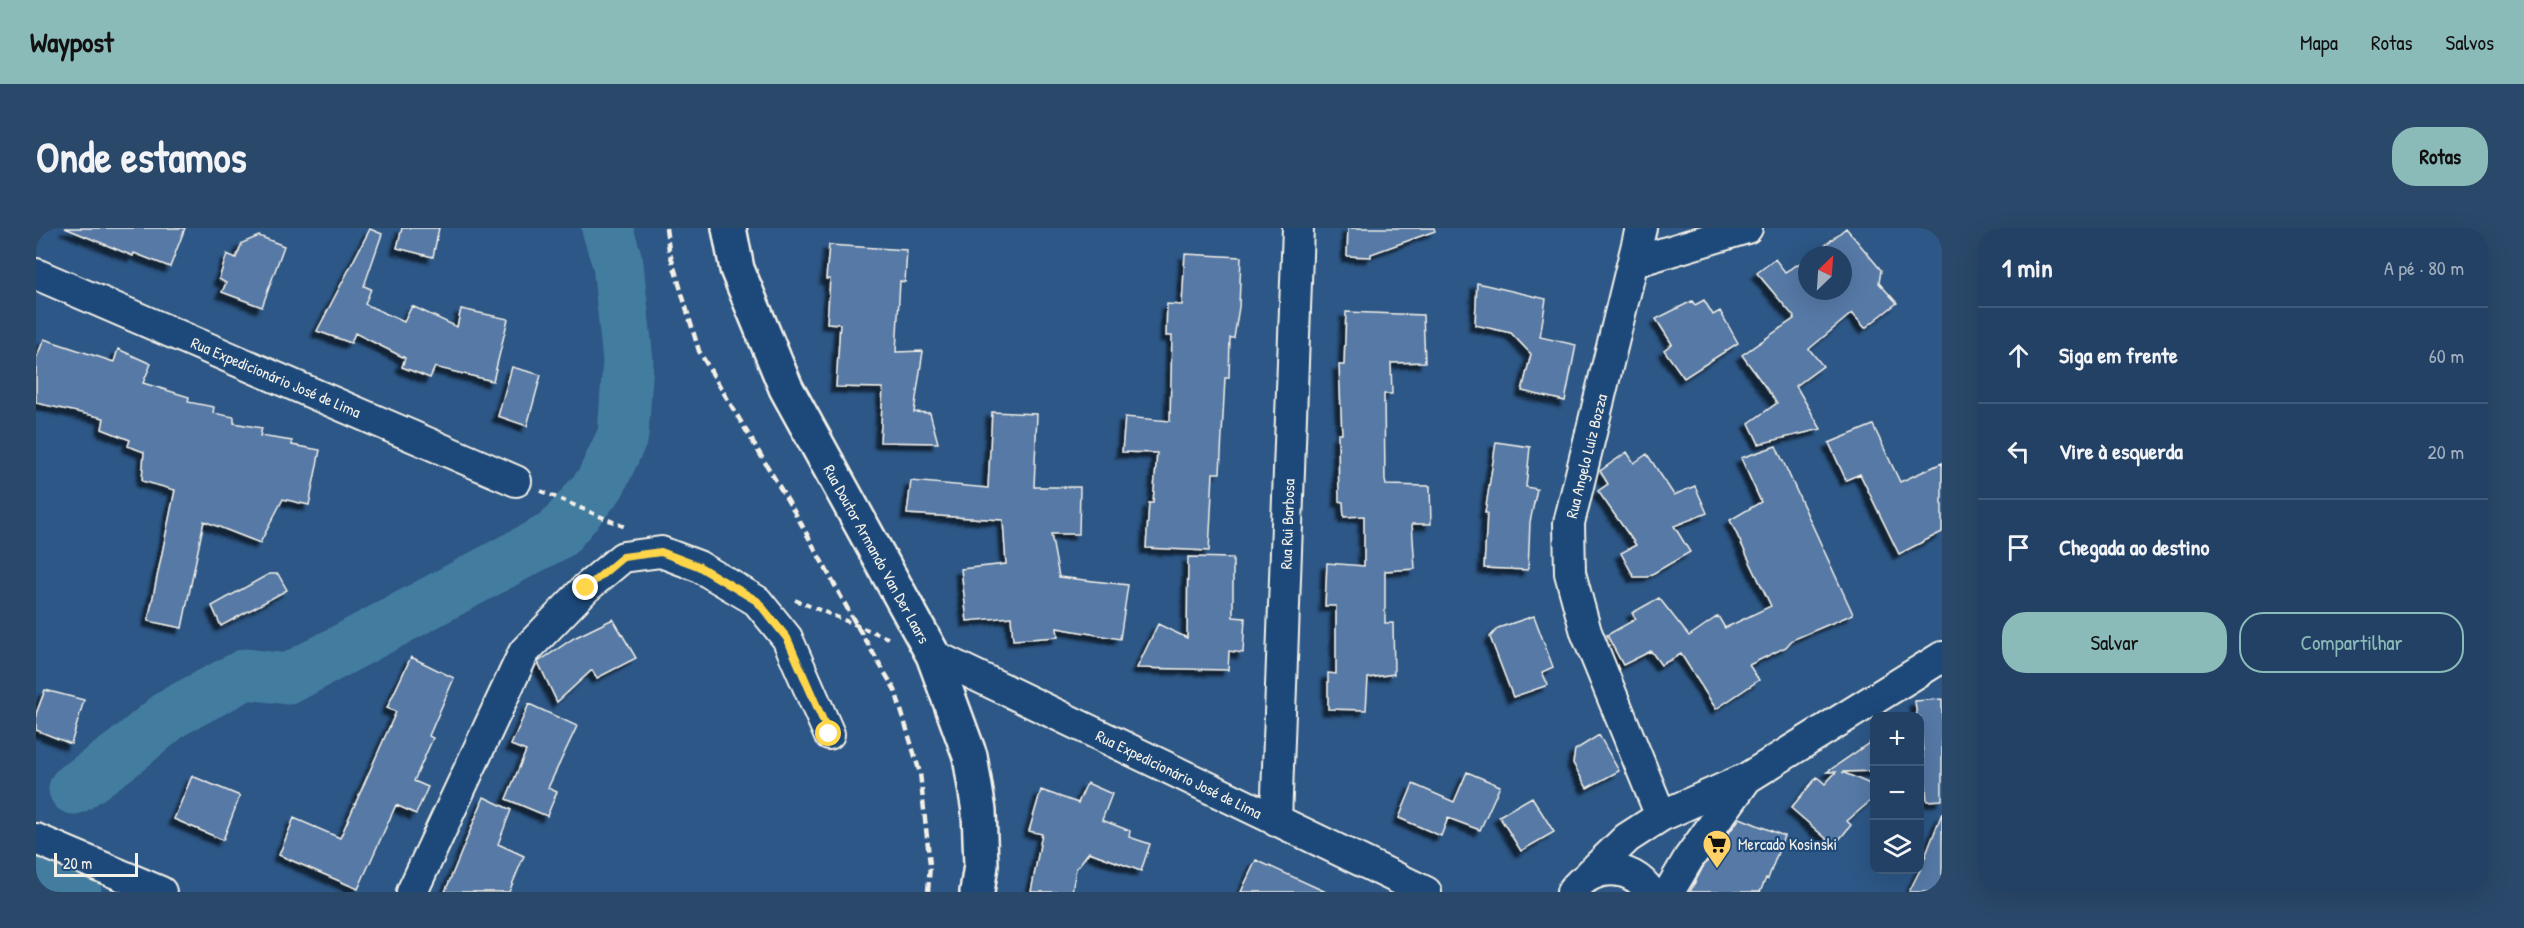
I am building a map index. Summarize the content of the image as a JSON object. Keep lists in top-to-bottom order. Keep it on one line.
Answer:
{"streets":{"main road":["Rua Doutor Armando Van Der Laars"],"street":["Rua Expedicionário José de Lima","Rua Angelo Luiz Bozza","Rua Rui Barbosa"]},"crossings":[["Rua Expedicionário José de Lima","Rua Rui Barbosa"],["Rua Expedicionário José de Lima","Rua Doutor Armando Van Der Laars"]],"places":{"supermarket":["Mercado Kosinski"]},"scale_bar":"20 m","north":"top right","page":{"header":"Waypost","nav":["Mapa","Rotas","Salvos"],"buttons":["Rotas",["Salvar","Compartilhar"]],"title":"Onde estamos","heading":["1 min","A pé · 80 m"],"list":[["Siga em frente","60 m"],["Vire à esquerda","20 m"],"Chegada ao destino"],"map_buttons":["+","−"],"scale":"20 m"}}
